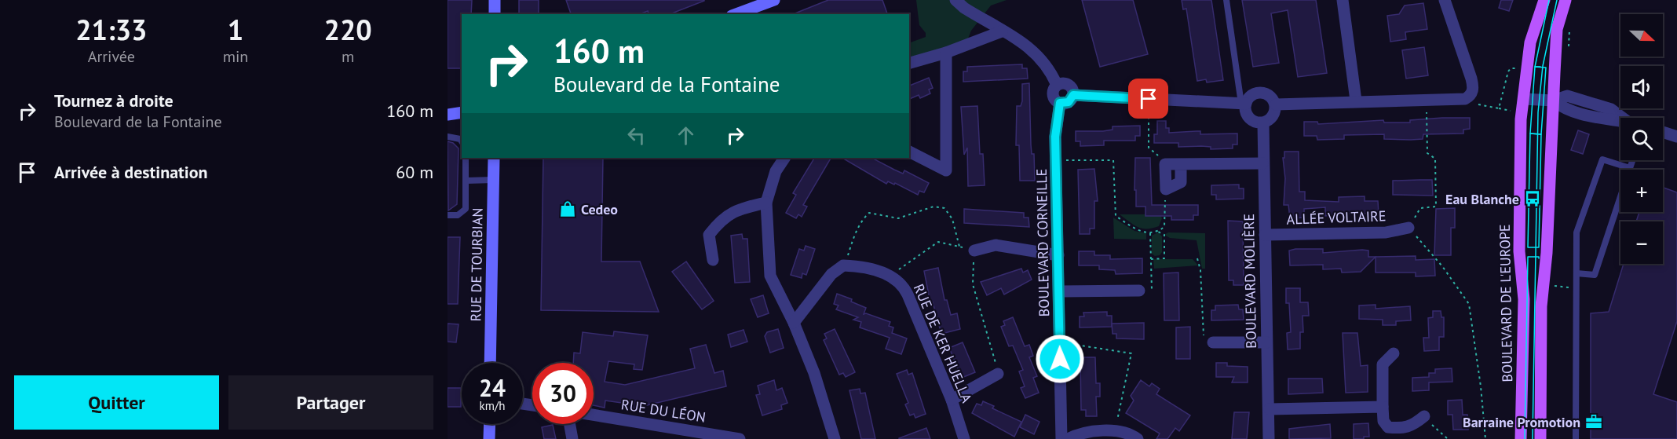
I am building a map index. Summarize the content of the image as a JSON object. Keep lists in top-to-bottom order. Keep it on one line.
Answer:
{"streets":{"main road":["RUE DE TOURBIAN","BOULEVARD DE L'EUROPE"],"street":["ALLÉE VOLTAIRE","BOULEVARD CORNEILLE","BOULEVARD MOLIÈRE","RUE DE KER HUELLA","RUE DU LÉON"]},"crossings":[["ALLÉE VOLTAIRE","BOULEVARD MOLIÈRE"]],"places":{"bus stop":["Eau Blanche"],"shop":["Cedeo"],"office":["Barraine Promotion"]},"north":"right","page":{"eta":["21:33","Arrivée","1","min","220","m"],"map_buttons":["+","−"],"turn":["160 m","Boulevard de la Fontaine"],"list":[{"name":"Tournez à droite","note":"Boulevard de la Fontaine","value":"160 m"},{"name":"Arrivée à destination","value":"60 m"}],"speed":"24 km/h","limit":"30","buttons":["Quitter","Partager"]}}
